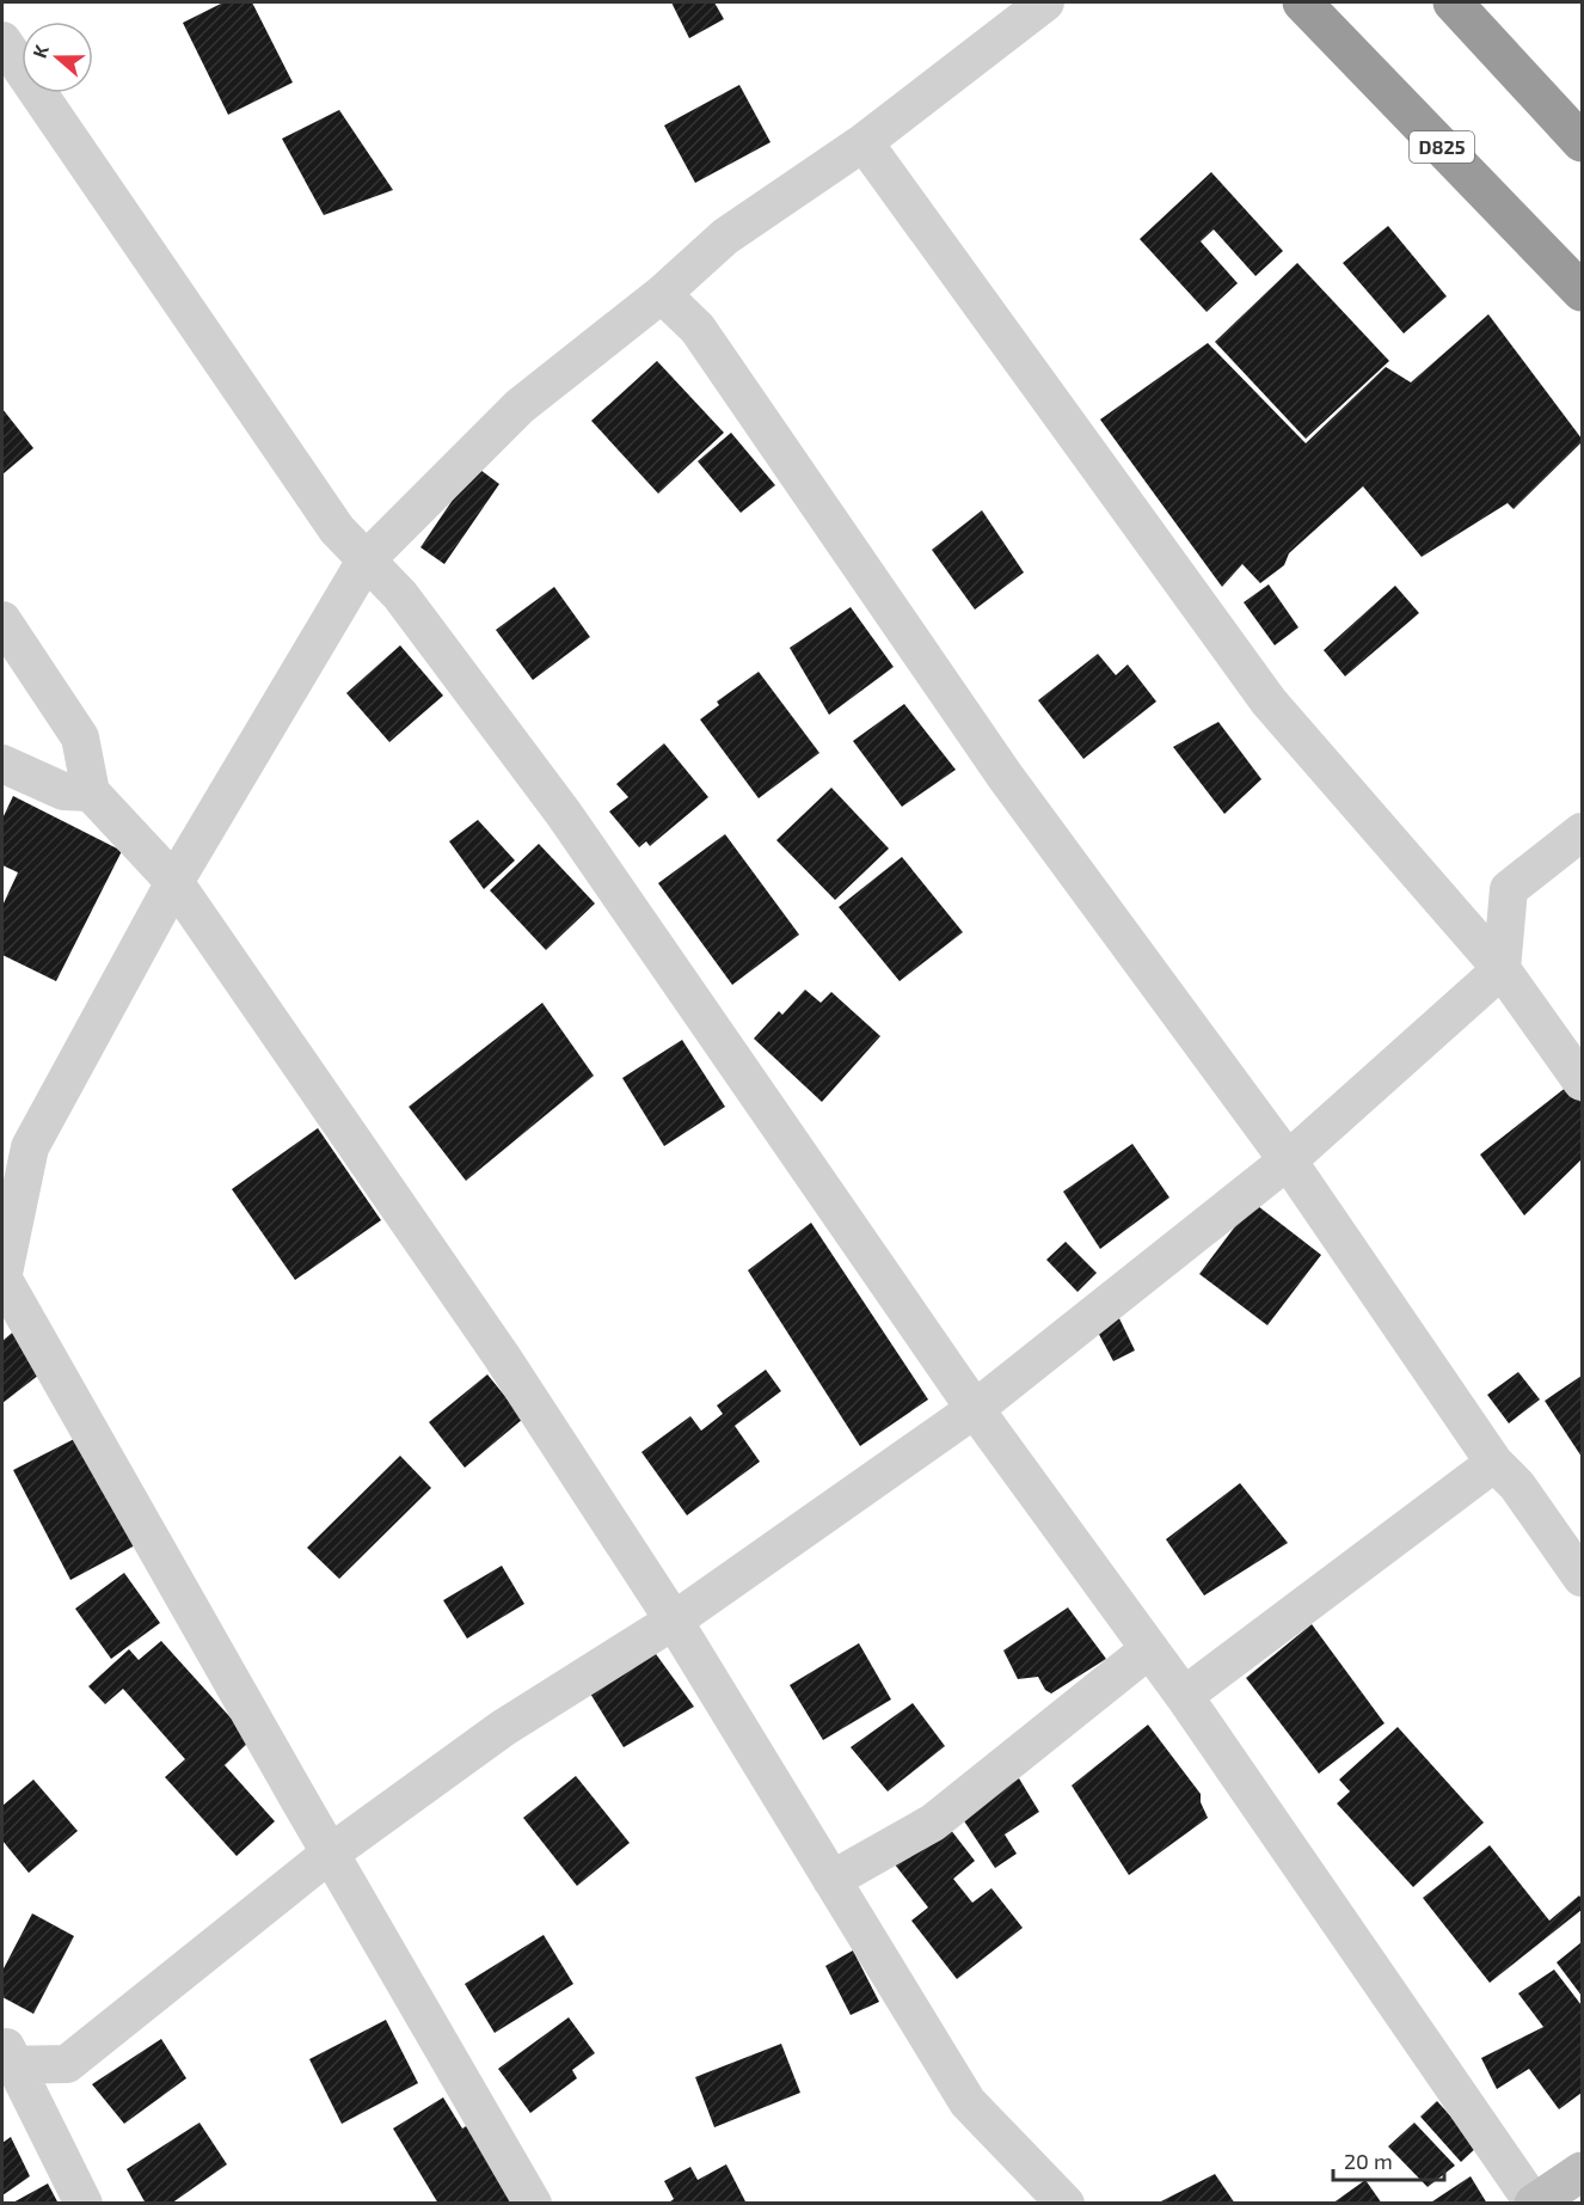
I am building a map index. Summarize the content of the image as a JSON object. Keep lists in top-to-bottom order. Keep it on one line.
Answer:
{"streets":{"highway":["D825"]},"scale_bar":"20 m","north":"left"}
